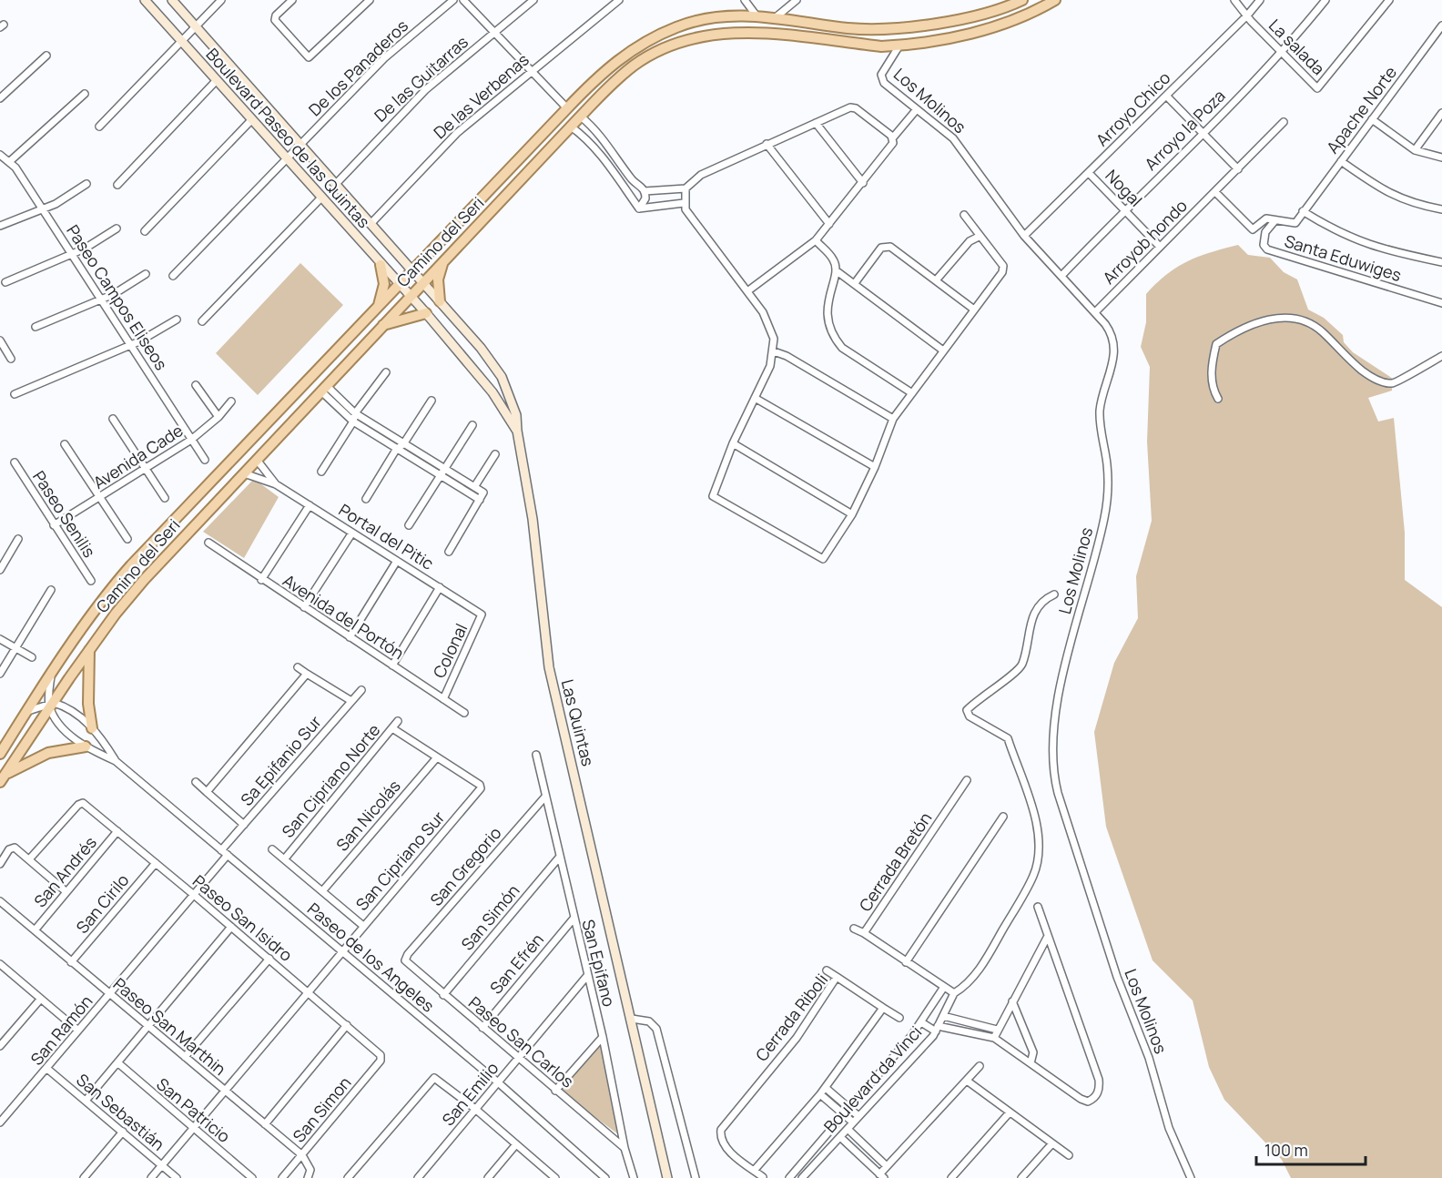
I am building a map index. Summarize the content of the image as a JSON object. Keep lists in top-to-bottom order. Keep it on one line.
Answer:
{"streets":{"main road":["Camino del Seri"],"street":["La salada","De los Panaderos","De las Guitarras","De las Verbenas","Los Molinos","Arroyo Chico","Apache Norte","Arroyo la Poza","Boulevard Paseo de las Quintas","Nogal","Arroyob hondo","Santa Eduwiges","Paseo Campos Eliseos","Avenida Cade","Paseo Senilis","Portal del Pitic","Avenida del Portón","Colonal","Las Quintas","Sa Epifanio Sur","San Cipriano Norte","San Nicolás","San Cipriano Sur","Cerrada Bretón","San Gregorio","San Andrés","San Cirilo","San Simón","Paseo San Isidro","Paseo de los Angeles","San Epifano","San Efrén","Cerrada Riboli","Paseo San Marthin","San Ramón","Paseo San Carlos","Boulevard da Vinci","San Emilio","San Simon","San Patricio","San Sebastián"]},"crossings":[["La salada","Arroyo Chico"],["La salada","Arroyo la Poza"],["De los Panaderos","Boulevard Paseo de las Quintas"],["De las Guitarras","Boulevard Paseo de las Quintas"],["De las Verbenas","Boulevard Paseo de las Quintas"],["Los Molinos","Arroyo Chico"],["Los Molinos","Arroyo la Poza"],["Los Molinos","Camino del Seri"],["Los Molinos","Arroyob hondo"],["Arroyo Chico","Nogal"],["Arroyo la Poza","Nogal"],["Boulevard Paseo de las Quintas","Camino del Seri"],["Boulevard Paseo de las Quintas","Las Quintas"],["Nogal","Arroyob hondo"],["Camino del Seri","Portal del Pitic"],["Camino del Seri","Las Quintas"],["Paseo Campos Eliseos","Avenida Cade"],["Avenida Cade","Paseo Senilis"],["Portal del Pitic","Colonal"],["Avenida del Portón","Colonal"],["Sa Epifanio Sur","Paseo de los Angeles"],["Sa Epifanio Sur","San Ramón"],["San Nicolás","San Cipriano Sur"],["San Cipriano Sur","Paseo San Isidro"],["San Cipriano Sur","Paseo de los Angeles"],["San Cipriano Sur","Paseo San Marthin"],["San Cipriano Sur","San Patricio"],["San Cipriano Sur","San Sebastián"],["Cerrada Bretón","Boulevard da Vinci"],["San Gregorio","San Epifano"],["San Gregorio","Paseo San Carlos"],["San Andrés","Paseo San Isidro"],["San Andrés","Paseo San Marthin"],["San Cirilo","Paseo San Isidro"],["San Cirilo","Paseo San Marthin"],["San Simón","San Epifano"],["San Simón","Paseo San Carlos"],["Paseo San Isidro","San Ramón"],["Paseo San Isidro","San Simon"],["Paseo de los Angeles","San Ramón"],["Paseo de los Angeles","San Emilio"],["San Epifano","San Efrén"],["San Epifano","Paseo San Carlos"],["San Epifano","San Emilio"],["San Efrén","Paseo San Carlos"],["Paseo San Marthin","San Ramón"],["Paseo San Marthin","San Simon"],["San Ramón","San Sebastián"],["Paseo San Carlos","San Emilio"]],"scale_bar":"100 m"}
